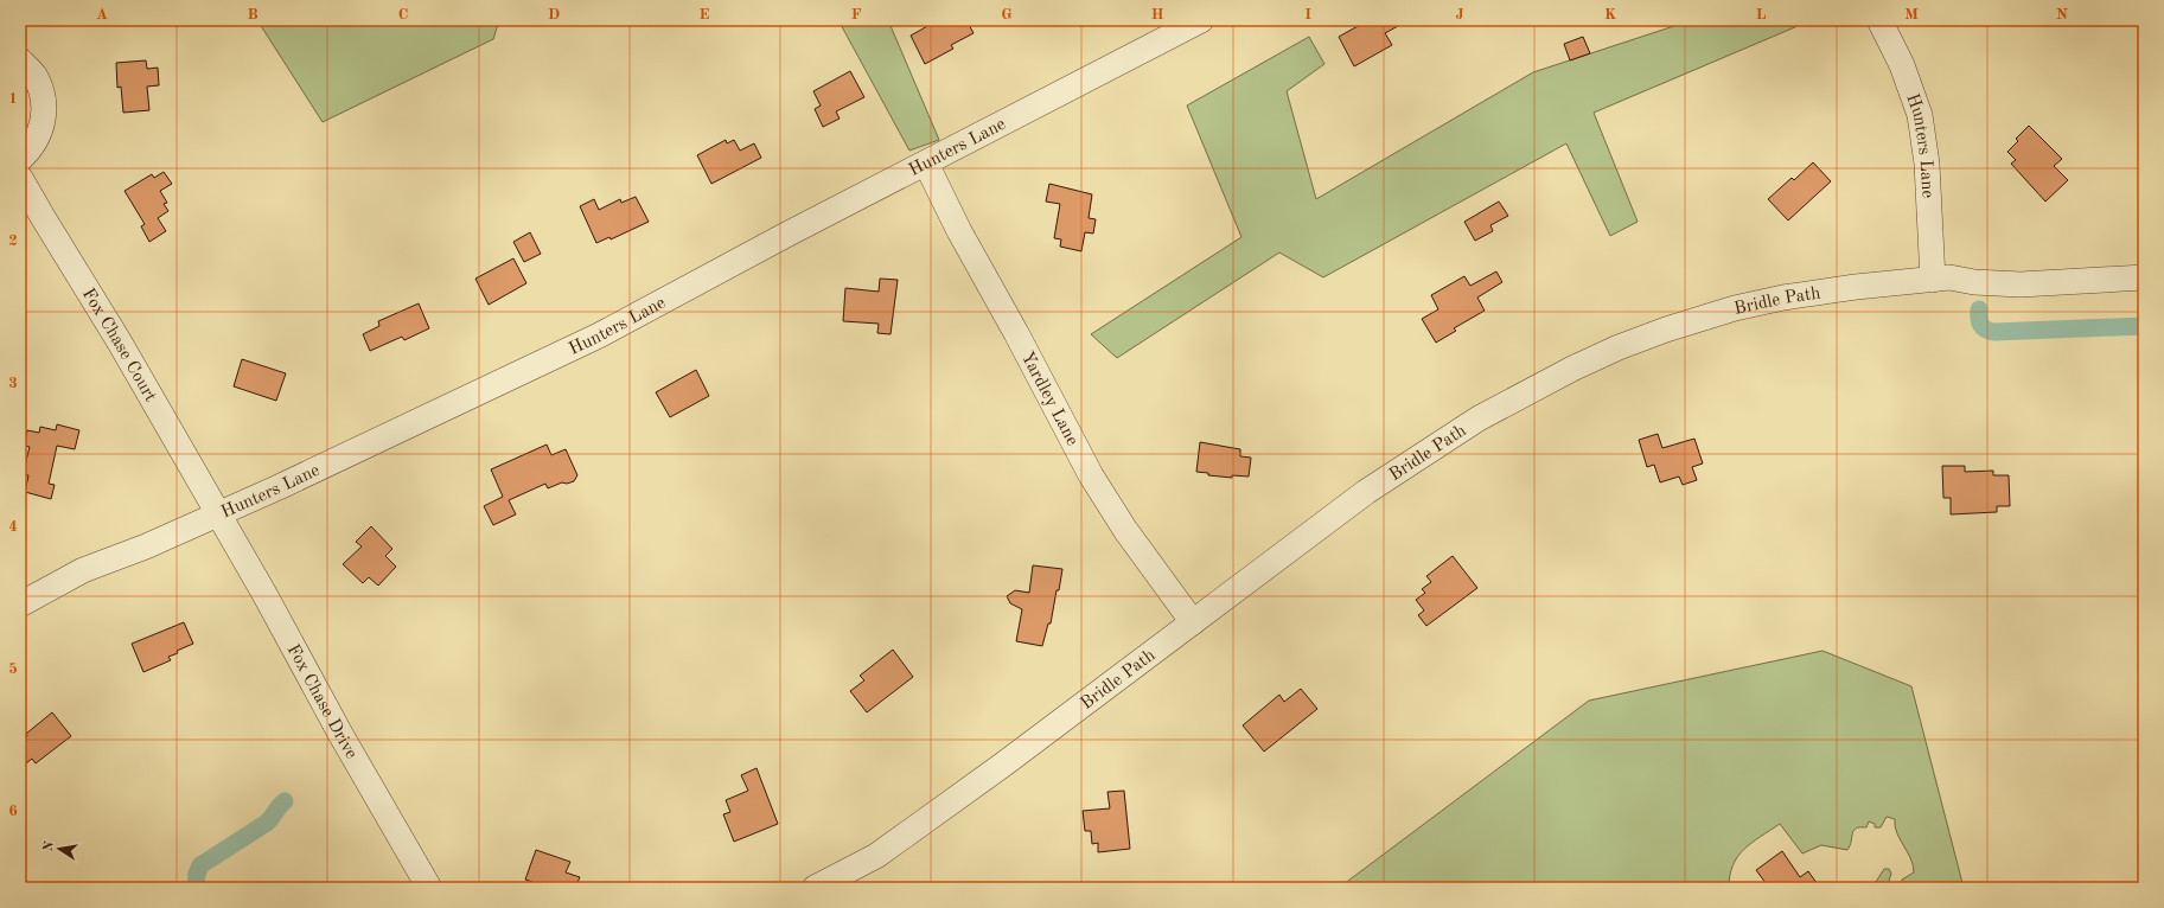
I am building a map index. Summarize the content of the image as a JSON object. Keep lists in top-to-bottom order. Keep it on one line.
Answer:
{"streets":{"street":["Hunters Lane","Bridle Path","Fox Chase Court","Yardley Lane","Fox Chase Drive"]},"crossings":[["Hunters Lane","Bridle Path"],["Hunters Lane","Fox Chase Court"],["Hunters Lane","Yardley Lane"],["Hunters Lane","Fox Chase Drive"],["Bridle Path","Yardley Lane"],["Fox Chase Court","Fox Chase Drive"]],"north":"left","grid":{"columns":["A","B","C","D","E","F","G","H","I","J","K","L","M","N"],"rows":["1","2","3","4","5","6"]}}
